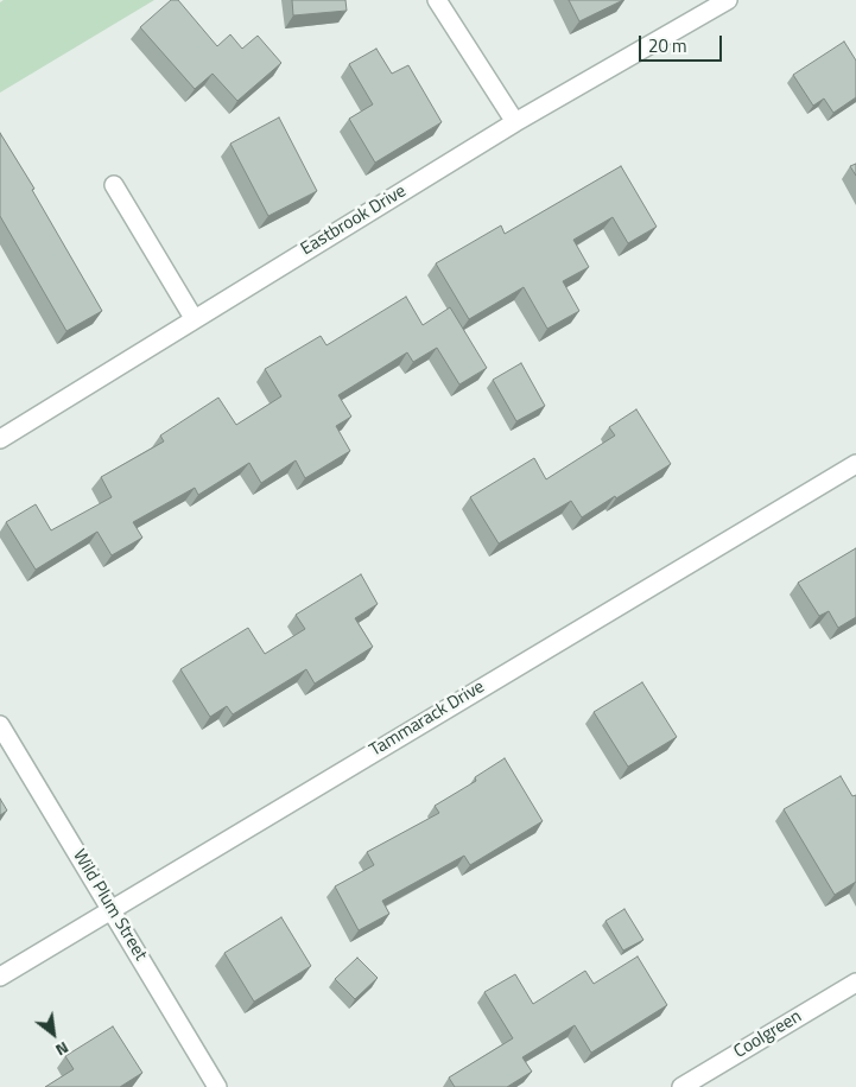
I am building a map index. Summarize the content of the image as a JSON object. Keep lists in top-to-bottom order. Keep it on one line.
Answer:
{"streets":{"street":["Eastbrook Drive","Tammarack Drive","Wild Plum Street","Coolgreen"]},"crossings":[["Tammarack Drive","Wild Plum Street"]],"scale_bar":"20 m","north":"bottom right"}
